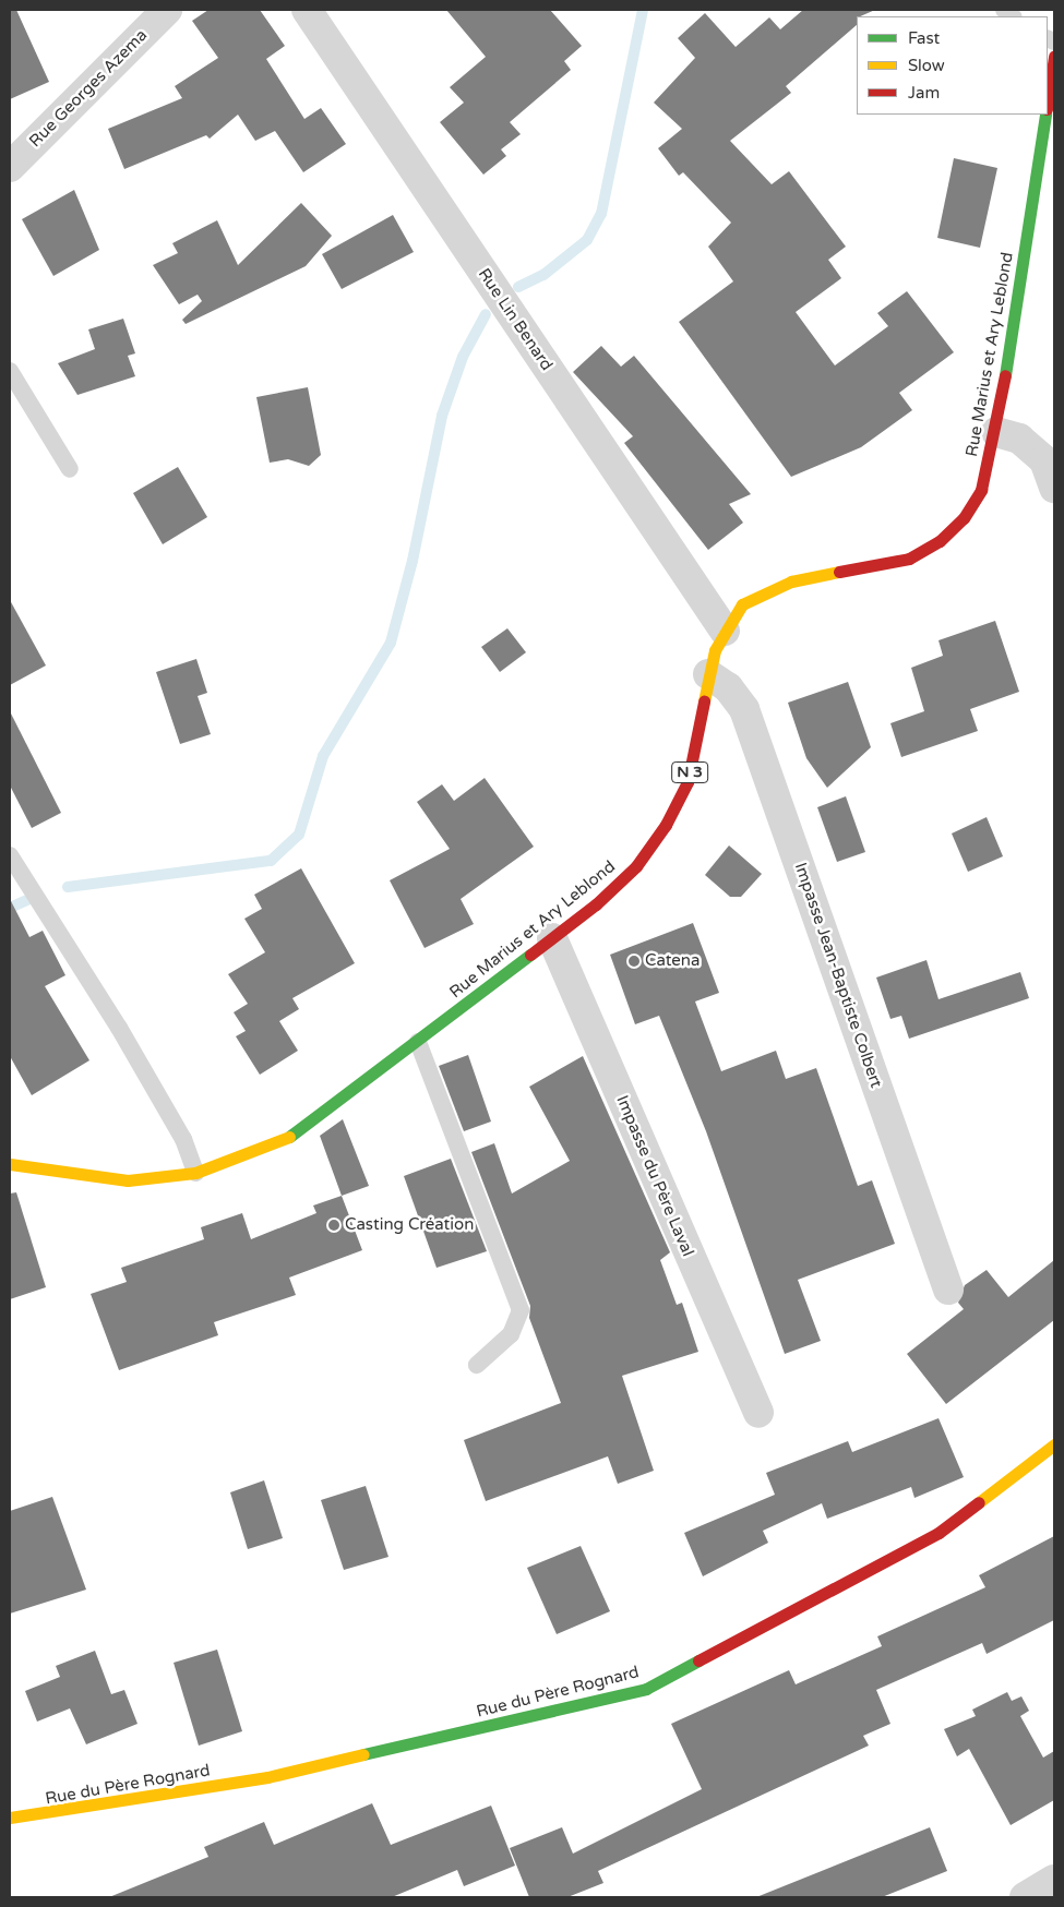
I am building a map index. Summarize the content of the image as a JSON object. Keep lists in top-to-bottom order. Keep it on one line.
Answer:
{"streets":{"main road":["Rue Marius et Ary Leblond","N 3","Rue du Père Rognard"],"street":["Rue Georges Azema","Rue Lin Benard","Impasse Jean-Baptiste Colbert","Impasse du Père Laval"]},"crossings":[["Rue Lin Benard","Rue Marius et Ary Leblond"],["Rue Marius et Ary Leblond","Impasse Jean-Baptiste Colbert"],["Rue Marius et Ary Leblond","Impasse du Père Laval"]],"places":["Catena","Casting Création"],"legend":["Fast","Slow","Jam"]}
